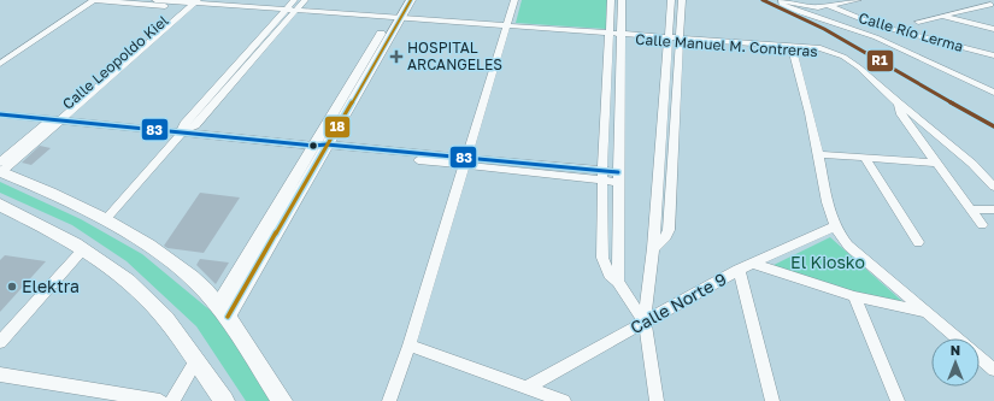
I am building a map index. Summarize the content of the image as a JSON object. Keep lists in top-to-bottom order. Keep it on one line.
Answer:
{"streets":{"street":["Calle Río Lerma","Calle Manuel M. Contreras","Calle Leopoldo Kiel","Calle Norte 9"]},"crossings":[["Calle Manuel M. Contreras","Calle Leopoldo Kiel"]],"parks":["El Kiosko"],"places":{"health":["HOSPITAL ARCANGELES"],"other":["Elektra"]},"lines":["transit line R1","transit line 18","transit line 83"],"north":"top"}
